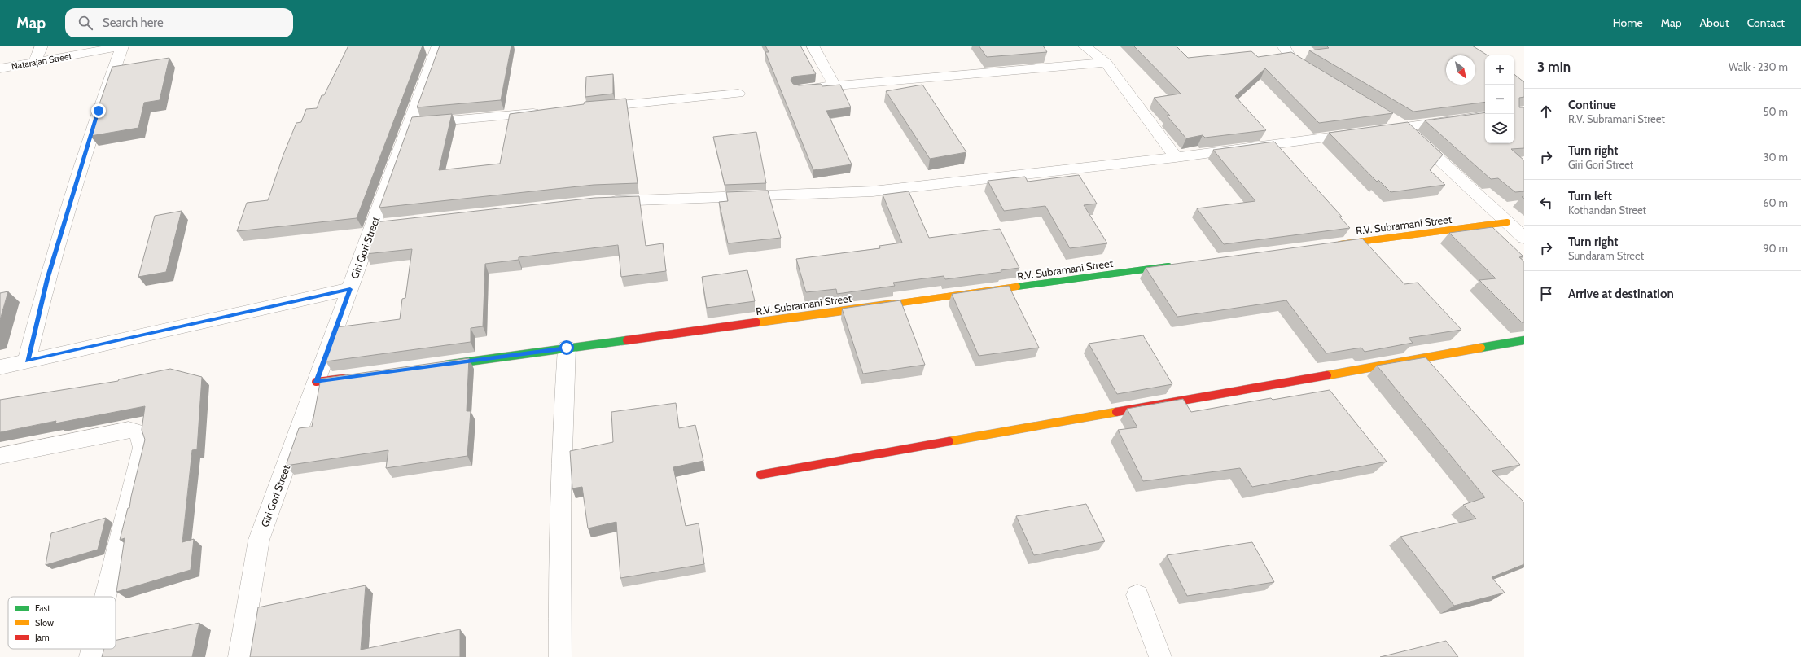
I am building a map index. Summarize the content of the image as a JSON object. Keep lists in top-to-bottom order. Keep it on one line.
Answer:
{"streets":{"street":["Natarajan Street","R.V. Subramani Street","Giri Gori Street"]},"legend":["Fast","Slow","Jam"],"north":"bottom right","page":{"header":"Map","search":"Search here","nav":["Home","Map","About","Contact"],"heading":["3 min","Walk · 230 m"],"map_buttons":["+","−"],"list":[["Continue","R.V. Subramani Street","50 m"],["Turn right","Giri Gori Street","30 m"],["Turn left","Kothandan Street","60 m"],["Turn right","Sundaram Street","90 m"],"Arrive at destination"]}}
